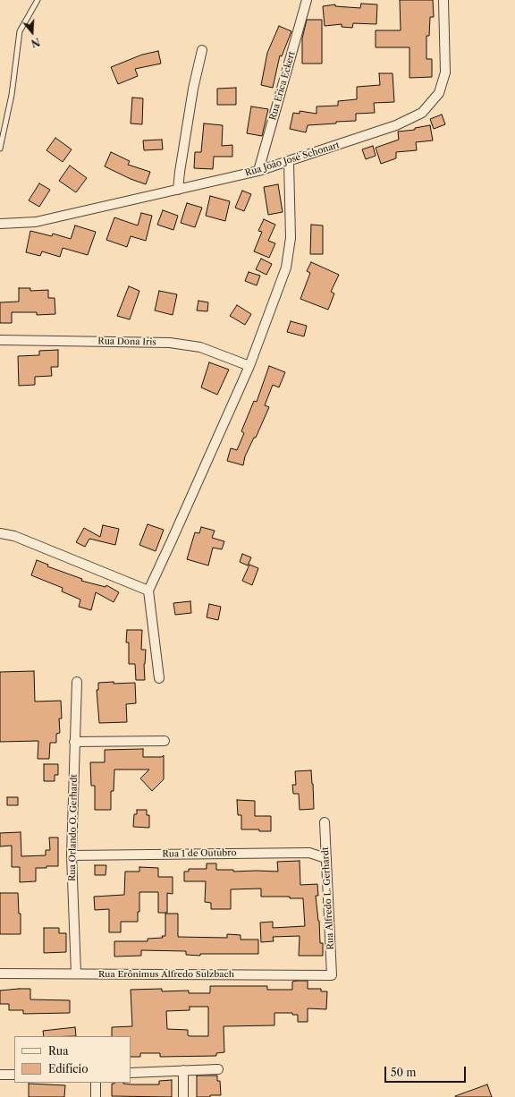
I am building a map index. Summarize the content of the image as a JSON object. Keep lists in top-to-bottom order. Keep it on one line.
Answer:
{"streets":{"street":["Rua Erica Eckert","Rua João José Schonart","Rua Dona Iris","Rua Orlando O. Gerhardt","Rua 1 de Outubro","Rua Alfredo L. Gerhardt","Rua Erônimus Alfredo Sulzbach"]},"crossings":[["Rua Erica Eckert","Rua João José Schonart"],["Rua Orlando O. Gerhardt","Rua 1 de Outubro"],["Rua Orlando O. Gerhardt","Rua Erônimus Alfredo Sulzbach"],["Rua 1 de Outubro","Rua Alfredo L. Gerhardt"],["Rua Alfredo L. Gerhardt","Rua Erônimus Alfredo Sulzbach"]],"legend":["Rua","Edifício"],"scale_bar":"50 m","north":"bottom"}
